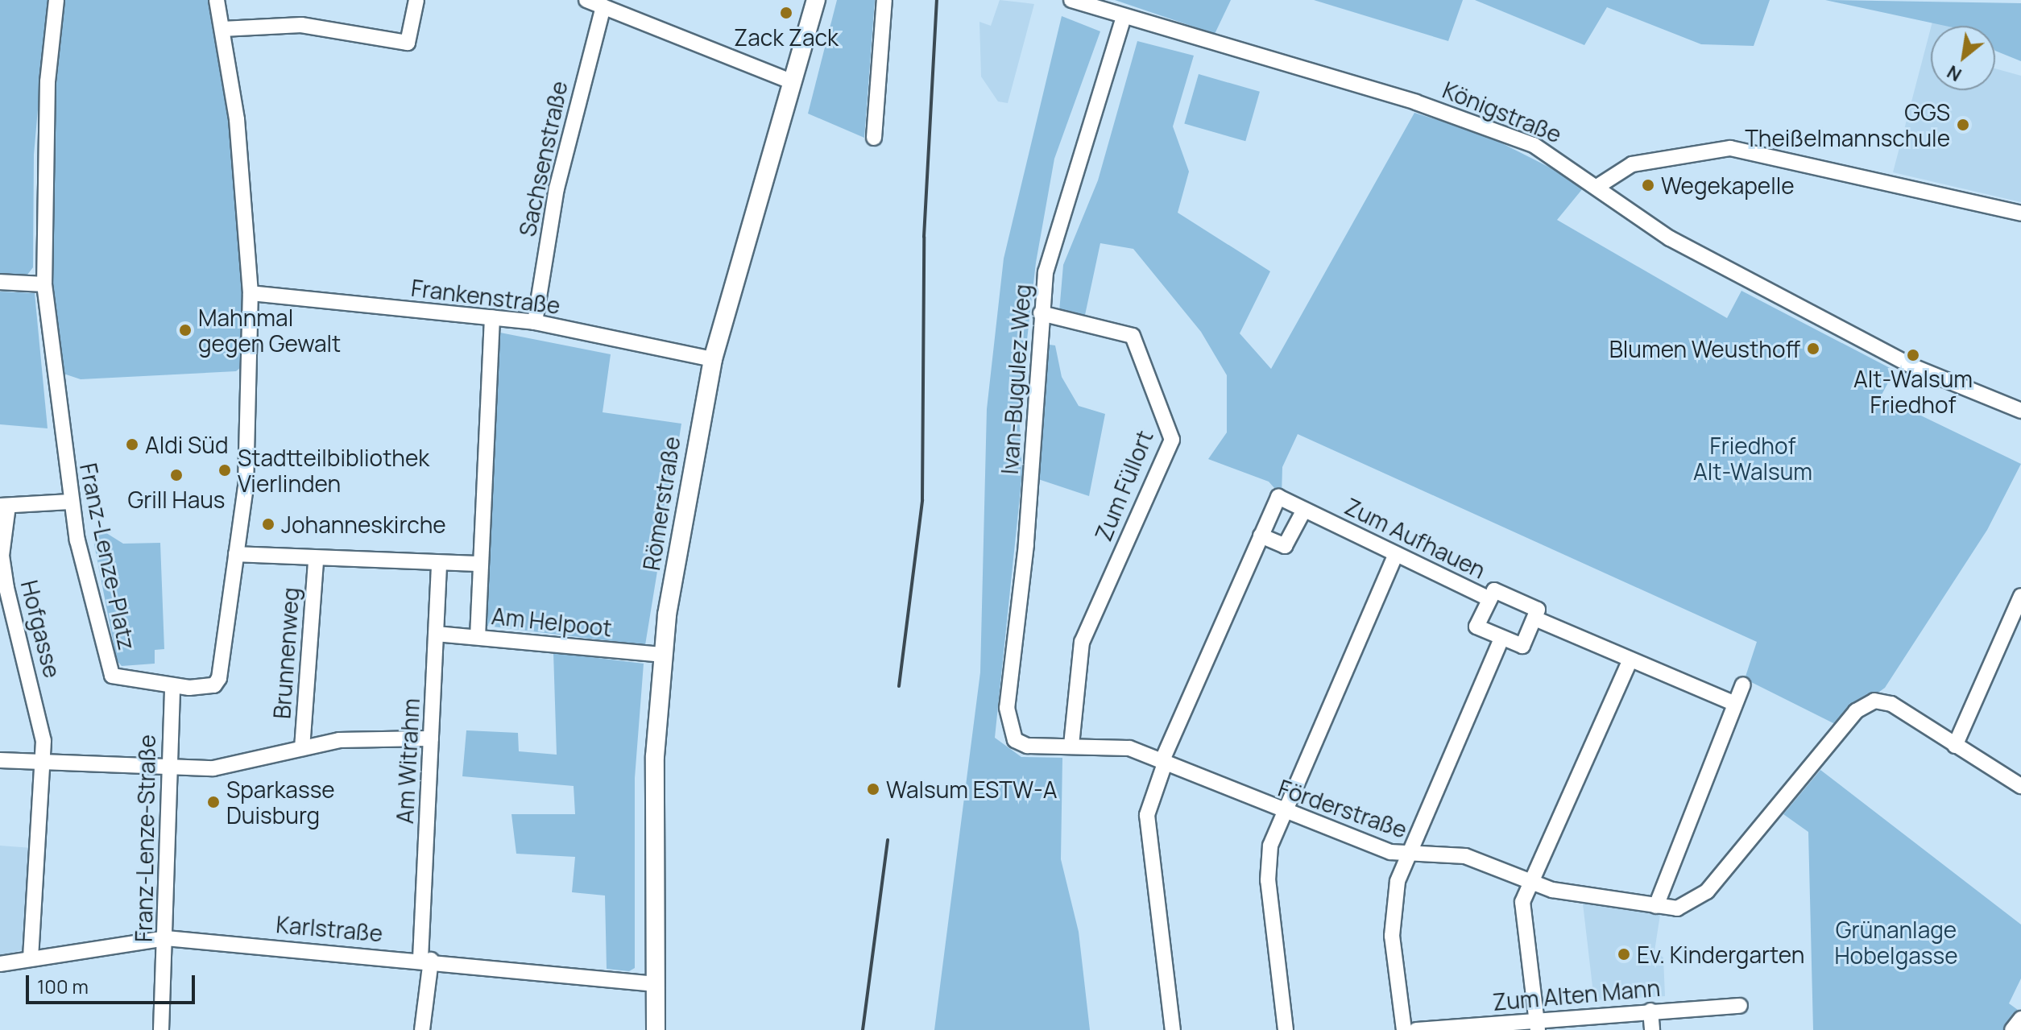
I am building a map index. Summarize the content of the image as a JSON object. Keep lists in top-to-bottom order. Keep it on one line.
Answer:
{"streets":{"main road":["Römerstraße"],"street":["Königstraße","Sachsenstraße","Frankenstraße","Ivan-Bugulez-Weg","Zum Füllort","Zum Aufhauen","Franz-Lenze-Platz","Am Helpoot","Hofgasse","Brunnenweg","Am Witrahm","Förderstraße","Franz-Lenze-Straße","Karlstraße","Zum Alten Mann"]},"crossings":[["Königstraße","Ivan-Bugulez-Weg"],["Sachsenstraße","Frankenstraße"],["Frankenstraße","Römerstraße"],["Frankenstraße","Franz-Lenze-Platz"],["Ivan-Bugulez-Weg","Zum Füllort"],["Ivan-Bugulez-Weg","Förderstraße"],["Zum Füllort","Förderstraße"],["Römerstraße","Am Helpoot"],["Römerstraße","Karlstraße"],["Franz-Lenze-Platz","Franz-Lenze-Straße"],["Am Helpoot","Am Witrahm"],["Hofgasse","Karlstraße"],["Am Witrahm","Karlstraße"],["Franz-Lenze-Straße","Karlstraße"]],"parks":["Friedhof Alt-Walsum","Grünanlage Hobelgasse"],"places":["Zack Zack","GGS Theißelmannschule","Wegekapelle","Mahnmal gegen Gewalt","Blumen Weusthoff","Alt-Walsum Friedhof","Aldi Süd","Stadtteilbibliothek Vierlinden","Grill Haus","Johanneskirche","Walsum ESTW-A","Sparkasse Duisburg","Ev. Kindergarten"],"scale_bar":"100 m","north":"bottom left"}
